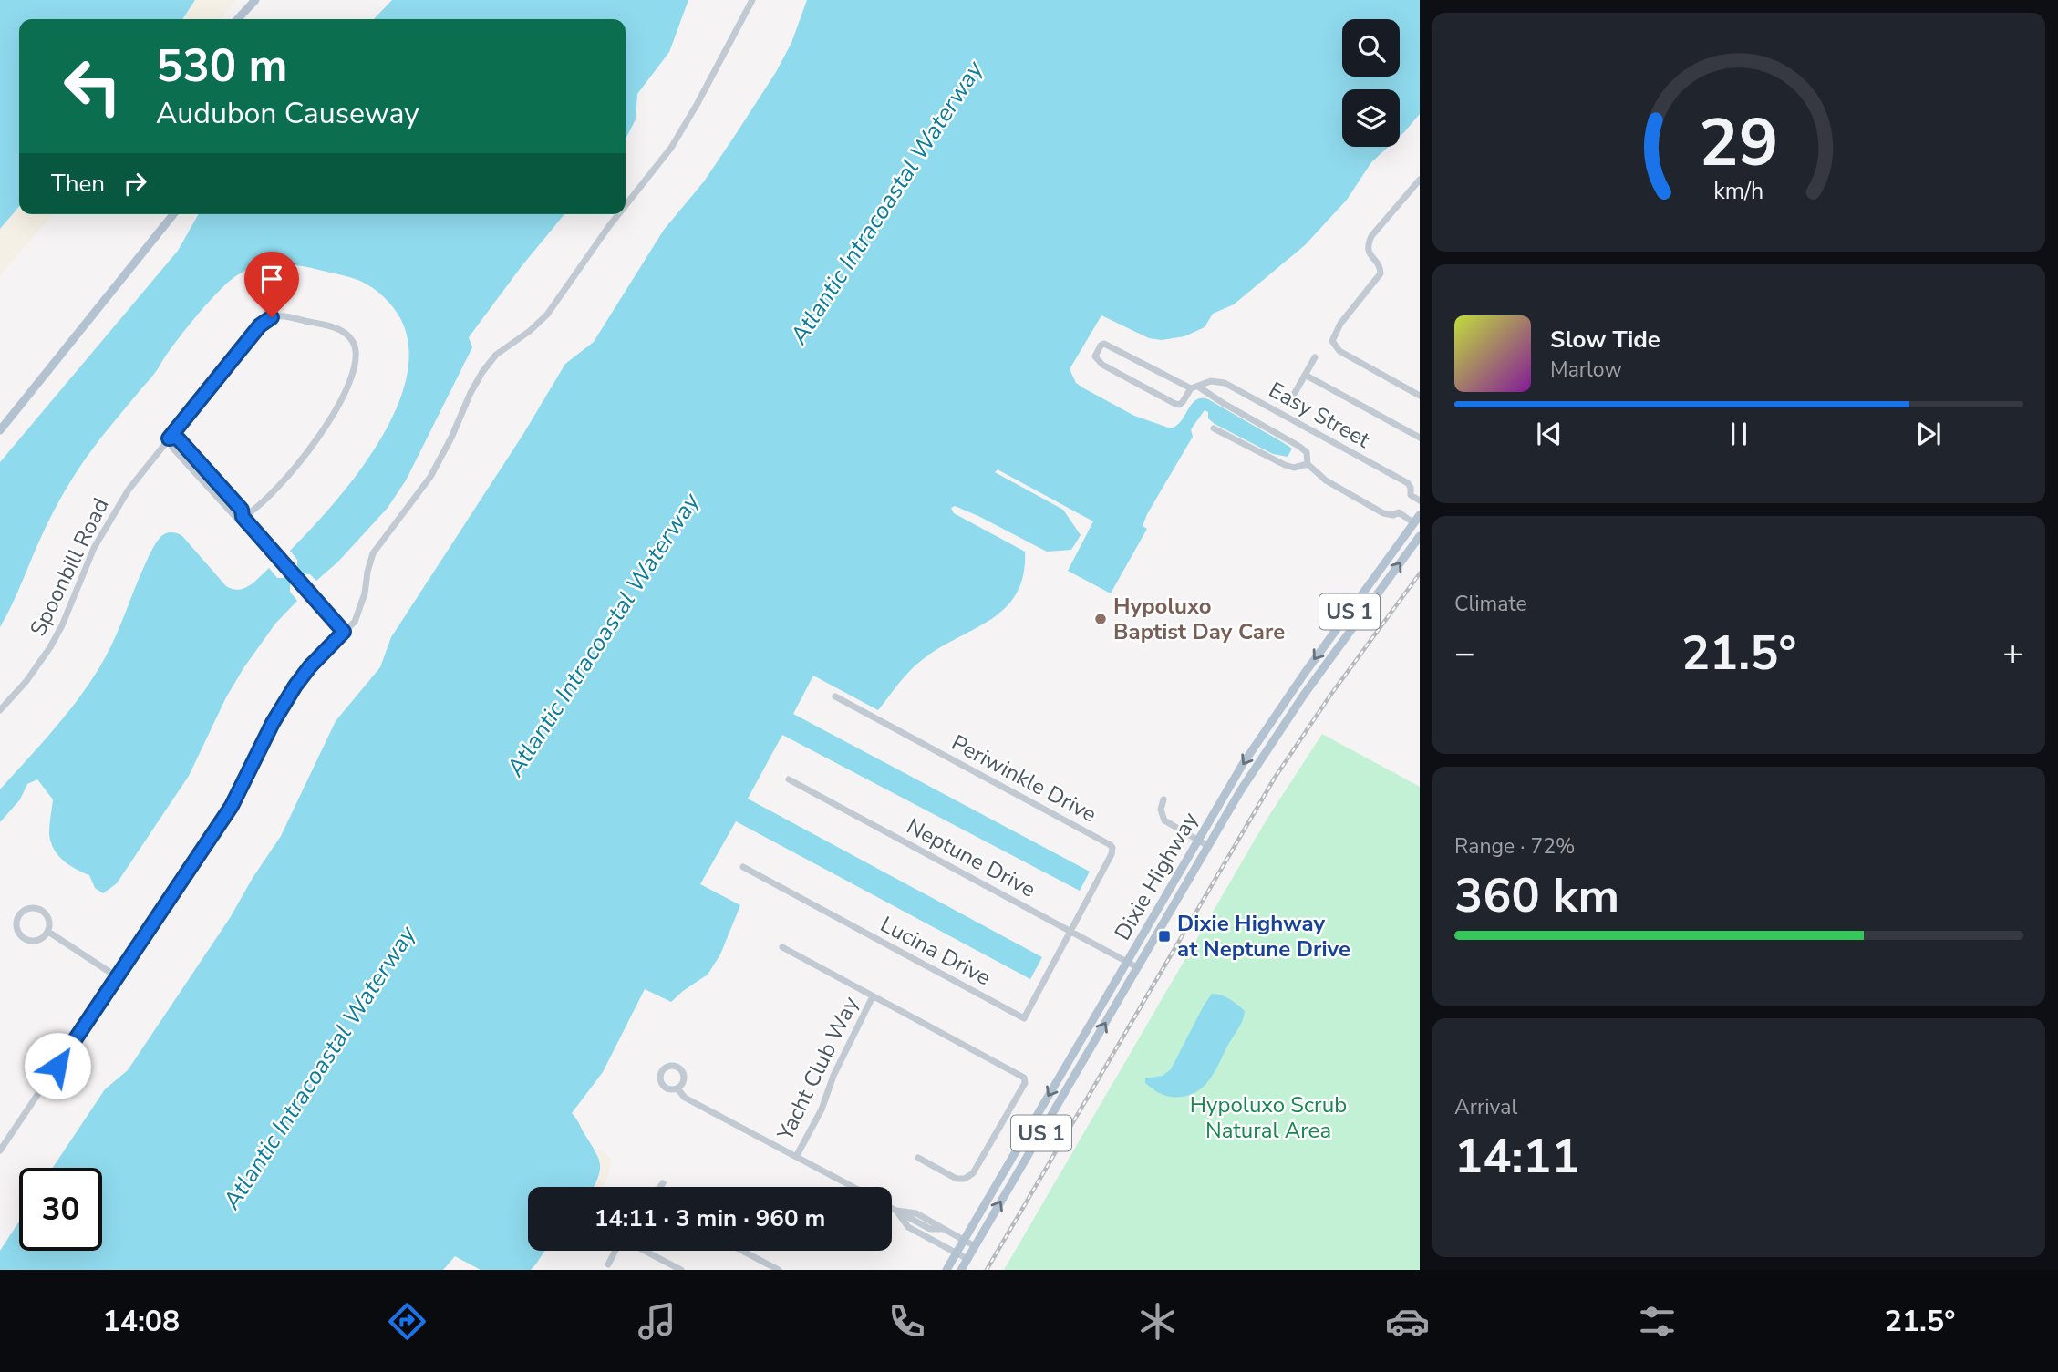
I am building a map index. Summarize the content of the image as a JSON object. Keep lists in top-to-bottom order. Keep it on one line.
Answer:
{"streets":{"main road":["US 1","Dixie Highway"],"street":["Easy Street","Spoonbill Road","Periwinkle Drive","Neptune Drive","Lucina Drive","Yacht Club Way"]},"crossings":[["Periwinkle Drive","Neptune Drive"],["Periwinkle Drive","Lucina Drive"],["Neptune Drive","Dixie Highway"],["Neptune Drive","Lucina Drive"]],"water":["Atlantic Intracoastal Waterway"],"parks":["Hypoluxo Scrub Natural Area"],"places":{"other":["Hypoluxo Baptist Day Care"],"transit":["Dixie Highway at Neptune Drive"]},"page":{"turn":["530 m","Audubon Causeway"],"then":"Then","song":["Slow Tide","Marlow"],"tile":["Climate",["Range · 72%","360 km"],["Arrival","14:11"]],"heat":["−","21.5°","+"],"limit":"30","trip":"14:11 · 3 min · 960 m","tabs":["14:08","21.5°"],"gauge":["29","km/h"]}}
